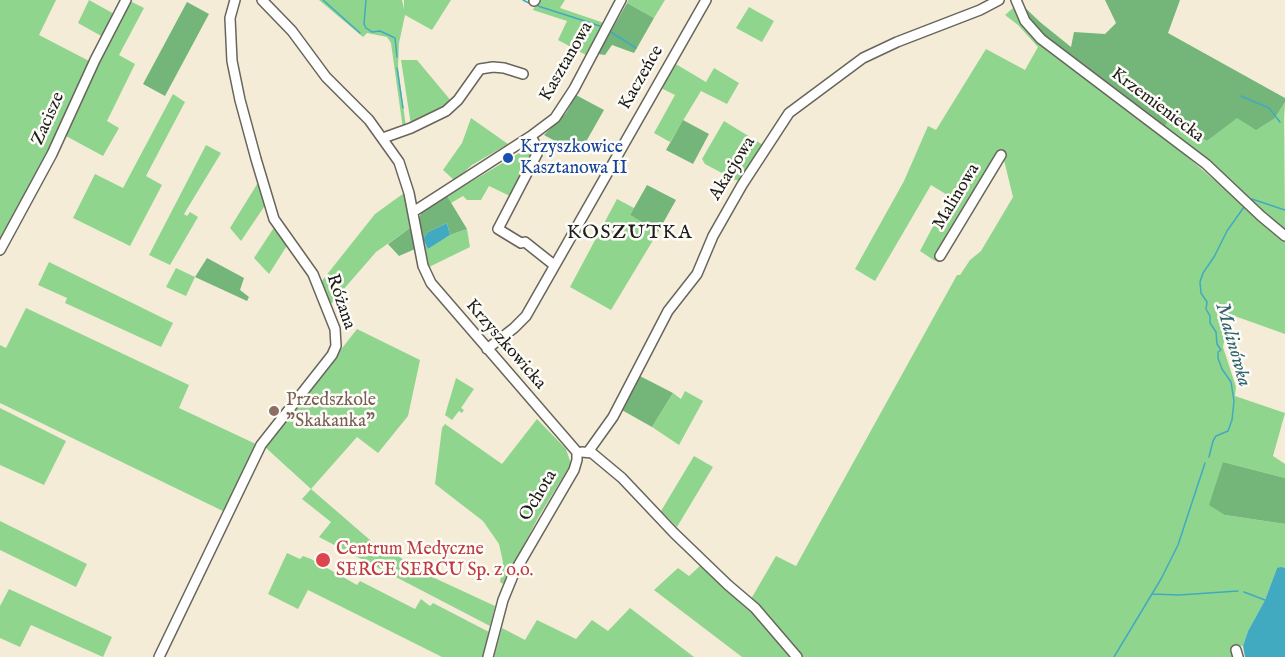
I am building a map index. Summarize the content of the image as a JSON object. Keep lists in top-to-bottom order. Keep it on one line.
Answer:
{"streets":{"street":["Kasztanowa","Kaczeńce","Krzemieniecka","Zacisze","Akacjowa","Malinowa","Różana","Krzyszkowicka","Ochota"]},"crossings":[["Kasztanowa","Krzyszkowicka"],["Kaczeńce","Krzyszkowicka"],["Krzyszkowicka","Ochota"]],"districts":["KOSZUTKA"],"water":["Malinówka"],"places":["Krzyszkowice Kasztanowa II","Przedszkole \"Skakanka\"","Centrum Medyczne SERCE SERCU Sp. z o.o."]}
